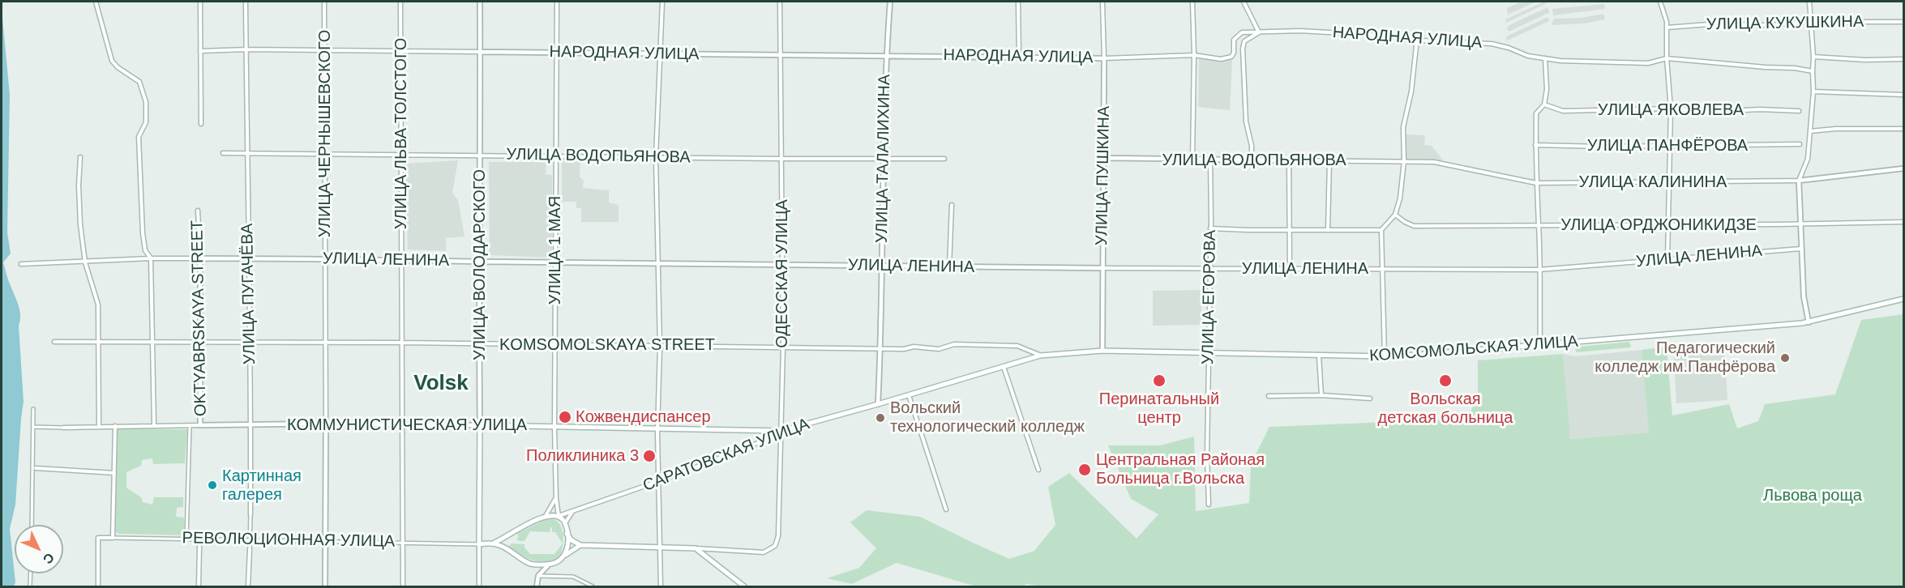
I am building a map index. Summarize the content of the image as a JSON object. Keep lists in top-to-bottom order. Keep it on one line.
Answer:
{"streets":{"main road":["УЛИЦА ВОЛОДАРСКОГО","КОМСОМОЛЬСКАЯ УЛИЦА","КОММУНИСТИЧЕСКАЯ УЛИЦА","САРАТОВСКАЯ УЛИЦА"],"street":["УЛИЦА КУКУШКИНА","НАРОДНАЯ УЛИЦА","УЛИЦА ЯКОВЛЕВА","УЛИЦА ЧЕРНЫШЕВСКОГО","УЛИЦА ЛЬВА ТОЛСТОГО","УЛИЦА ПАНФЁРОВА","УЛИЦА ВОДОПЬЯНОВА","УЛИЦА ТАЛАЛИХИНА","УЛИЦА ПУШКИНА","УЛИЦА КАЛИНИНА","УЛИЦА ОРДЖОНИКИДЗЕ","УЛИЦА 1 МАЯ","УЛИЦА ЛЕНИНА","ОДЕССКАЯ УЛИЦА","УЛИЦА ПУГАЧЁВА","УЛИЦА ЕГОРОВА","OKTYABRSKAYA STREET","KOMSOMOLSKAYA STREET","РЕВОЛЮЦИОННАЯ УЛИЦА"]},"crossings":[["НАРОДНАЯ УЛИЦА","УЛИЦА ЧЕРНЫШЕВСКОГО"],["НАРОДНАЯ УЛИЦА","УЛИЦА ЛЬВА ТОЛСТОГО"],["НАРОДНАЯ УЛИЦА","УЛИЦА ТАЛАЛИХИНА"],["НАРОДНАЯ УЛИЦА","УЛИЦА ПУШКИНА"],["НАРОДНАЯ УЛИЦА","УЛИЦА 1 МАЯ"],["НАРОДНАЯ УЛИЦА","УЛИЦА ВОЛОДАРСКОГО"],["НАРОДНАЯ УЛИЦА","ОДЕССКАЯ УЛИЦА"],["НАРОДНАЯ УЛИЦА","УЛИЦА ПУГАЧЁВА"],["УЛИЦА ЧЕРНЫШЕВСКОГО","УЛИЦА ВОДОПЬЯНОВА"],["УЛИЦА ЧЕРНЫШЕВСКОГО","УЛИЦА ЛЕНИНА"],["УЛИЦА ЧЕРНЫШЕВСКОГО","KOMSOMOLSKAYA STREET"],["УЛИЦА ЧЕРНЫШЕВСКОГО","КОММУНИСТИЧЕСКАЯ УЛИЦА"],["УЛИЦА ЧЕРНЫШЕВСКОГО","РЕВОЛЮЦИОННАЯ УЛИЦА"],["УЛИЦА ЛЬВА ТОЛСТОГО","УЛИЦА ВОДОПЬЯНОВА"],["УЛИЦА ЛЬВА ТОЛСТОГО","УЛИЦА ЛЕНИНА"],["УЛИЦА ЛЬВА ТОЛСТОГО","KOMSOMOLSKAYA STREET"],["УЛИЦА ЛЬВА ТОЛСТОГО","КОММУНИСТИЧЕСКАЯ УЛИЦА"],["УЛИЦА ЛЬВА ТОЛСТОГО","РЕВОЛЮЦИОННАЯ УЛИЦА"],["УЛИЦА ВОДОПЬЯНОВА","УЛИЦА ТАЛАЛИХИНА"],["УЛИЦА ВОДОПЬЯНОВА","УЛИЦА ПУШКИНА"],["УЛИЦА ВОДОПЬЯНОВА","УЛИЦА КАЛИНИНА"],["УЛИЦА ВОДОПЬЯНОВА","УЛИЦА 1 МАЯ"],["УЛИЦА ВОДОПЬЯНОВА","УЛИЦА ВОЛОДАРСКОГО"],["УЛИЦА ВОДОПЬЯНОВА","ОДЕССКАЯ УЛИЦА"],["УЛИЦА ВОДОПЬЯНОВА","УЛИЦА ПУГАЧЁВА"],["УЛИЦА ВОДОПЬЯНОВА","УЛИЦА ЕГОРОВА"],["УЛИЦА ТАЛАЛИХИНА","УЛИЦА ЛЕНИНА"],["УЛИЦА ТАЛАЛИХИНА","KOMSOMOLSKAYA STREET"],["УЛИЦА ТАЛАЛИХИНА","САРАТОВСКАЯ УЛИЦА"],["УЛИЦА ПУШКИНА","УЛИЦА ЛЕНИНА"],["УЛИЦА ПУШКИНА","КОМСОМОЛЬСКАЯ УЛИЦА"],["УЛИЦА 1 МАЯ","УЛИЦА ЛЕНИНА"],["УЛИЦА 1 МАЯ","KOMSOMOLSKAYA STREET"],["УЛИЦА 1 МАЯ","КОММУНИСТИЧЕСКАЯ УЛИЦА"],["УЛИЦА 1 МАЯ","САРАТОВСКАЯ УЛИЦА"],["УЛИЦА ЛЕНИНА","УЛИЦА ВОЛОДАРСКОГО"],["УЛИЦА ЛЕНИНА","ОДЕССКАЯ УЛИЦА"],["УЛИЦА ЛЕНИНА","УЛИЦА ПУГАЧЁВА"],["УЛИЦА ЛЕНИНА","УЛИЦА ЕГОРОВА"],["УЛИЦА ЛЕНИНА","OKTYABRSKAYA STREET"],["УЛИЦА ВОЛОДАРСКОГО","KOMSOMOLSKAYA STREET"],["УЛИЦА ВОЛОДАРСКОГО","КОММУНИСТИЧЕСКАЯ УЛИЦА"],["УЛИЦА ВОЛОДАРСКОГО","РЕВОЛЮЦИОННАЯ УЛИЦА"],["ОДЕССКАЯ УЛИЦА","KOMSOMOLSKAYA STREET"],["ОДЕССКАЯ УЛИЦА","КОММУНИСТИЧЕСКАЯ УЛИЦА"],["ОДЕССКАЯ УЛИЦА","САРАТОВСКАЯ УЛИЦА"],["УЛИЦА ПУГАЧЁВА","KOMSOMOLSKAYA STREET"],["УЛИЦА ПУГАЧЁВА","КОММУНИСТИЧЕСКАЯ УЛИЦА"],["УЛИЦА ПУГАЧЁВА","РЕВОЛЮЦИОННАЯ УЛИЦА"],["УЛИЦА ЕГОРОВА","КОМСОМОЛЬСКАЯ УЛИЦА"],["OKTYABRSKAYA STREET","KOMSOMOLSKAYA STREET"],["OKTYABRSKAYA STREET","КОММУНИСТИЧЕСКАЯ УЛИЦА"],["KOMSOMOLSKAYA STREET","КОМСОМОЛЬСКАЯ УЛИЦА"],["KOMSOMOLSKAYA STREET","САРАТОВСКАЯ УЛИЦА"],["КОМСОМОЛЬСКАЯ УЛИЦА","САРАТОВСКАЯ УЛИЦА"],["КОММУНИСТИЧЕСКАЯ УЛИЦА","САРАТОВСКАЯ УЛИЦА"]],"districts":["Volsk"],"parks":["Львова роща"],"places":["Педагогический колледж им.Панфёрова","Перинатальный центр","Вольская детская больница","Кожвендиспансер","Вольский технологический колледж","Поликлиника 3","Центральная Районая Больница г.Вольска","Картинная галерея"],"north":"bottom right"}
